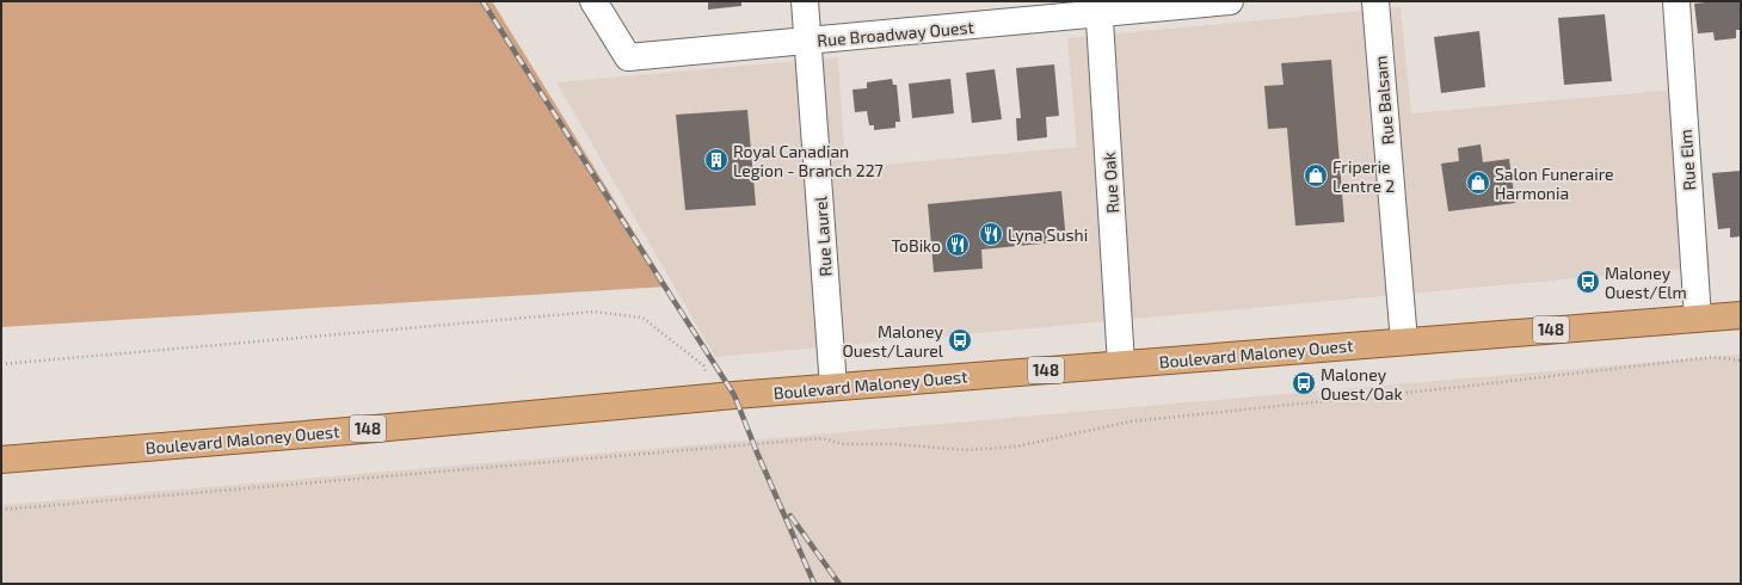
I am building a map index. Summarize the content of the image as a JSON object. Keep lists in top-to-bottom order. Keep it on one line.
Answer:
{"streets":{"main road":["148","Boulevard Maloney Ouest"],"street":["Rue Broadway Ouest","Rue Balsam","Rue Elm","Rue Oak","Rue Laurel"]},"crossings":[["Rue Broadway Ouest","Rue Oak"],["Rue Broadway Ouest","Rue Laurel"],["Rue Balsam","Boulevard Maloney Ouest"],["Rue Elm","Boulevard Maloney Ouest"],["Rue Oak","Boulevard Maloney Ouest"],["Rue Laurel","Boulevard Maloney Ouest"]],"places":{"building":["Royal Canadian Legion - Branch 227"],"shop":["Friperie Lentre 2","Salon Funeraire Harmonia"],"restaurant":["Lyna Sushi","ToBiko"],"bus stop":["Maloney Ouest/Elm","Maloney Ouest/Laurel","Maloney Ouest/Oak"]}}
